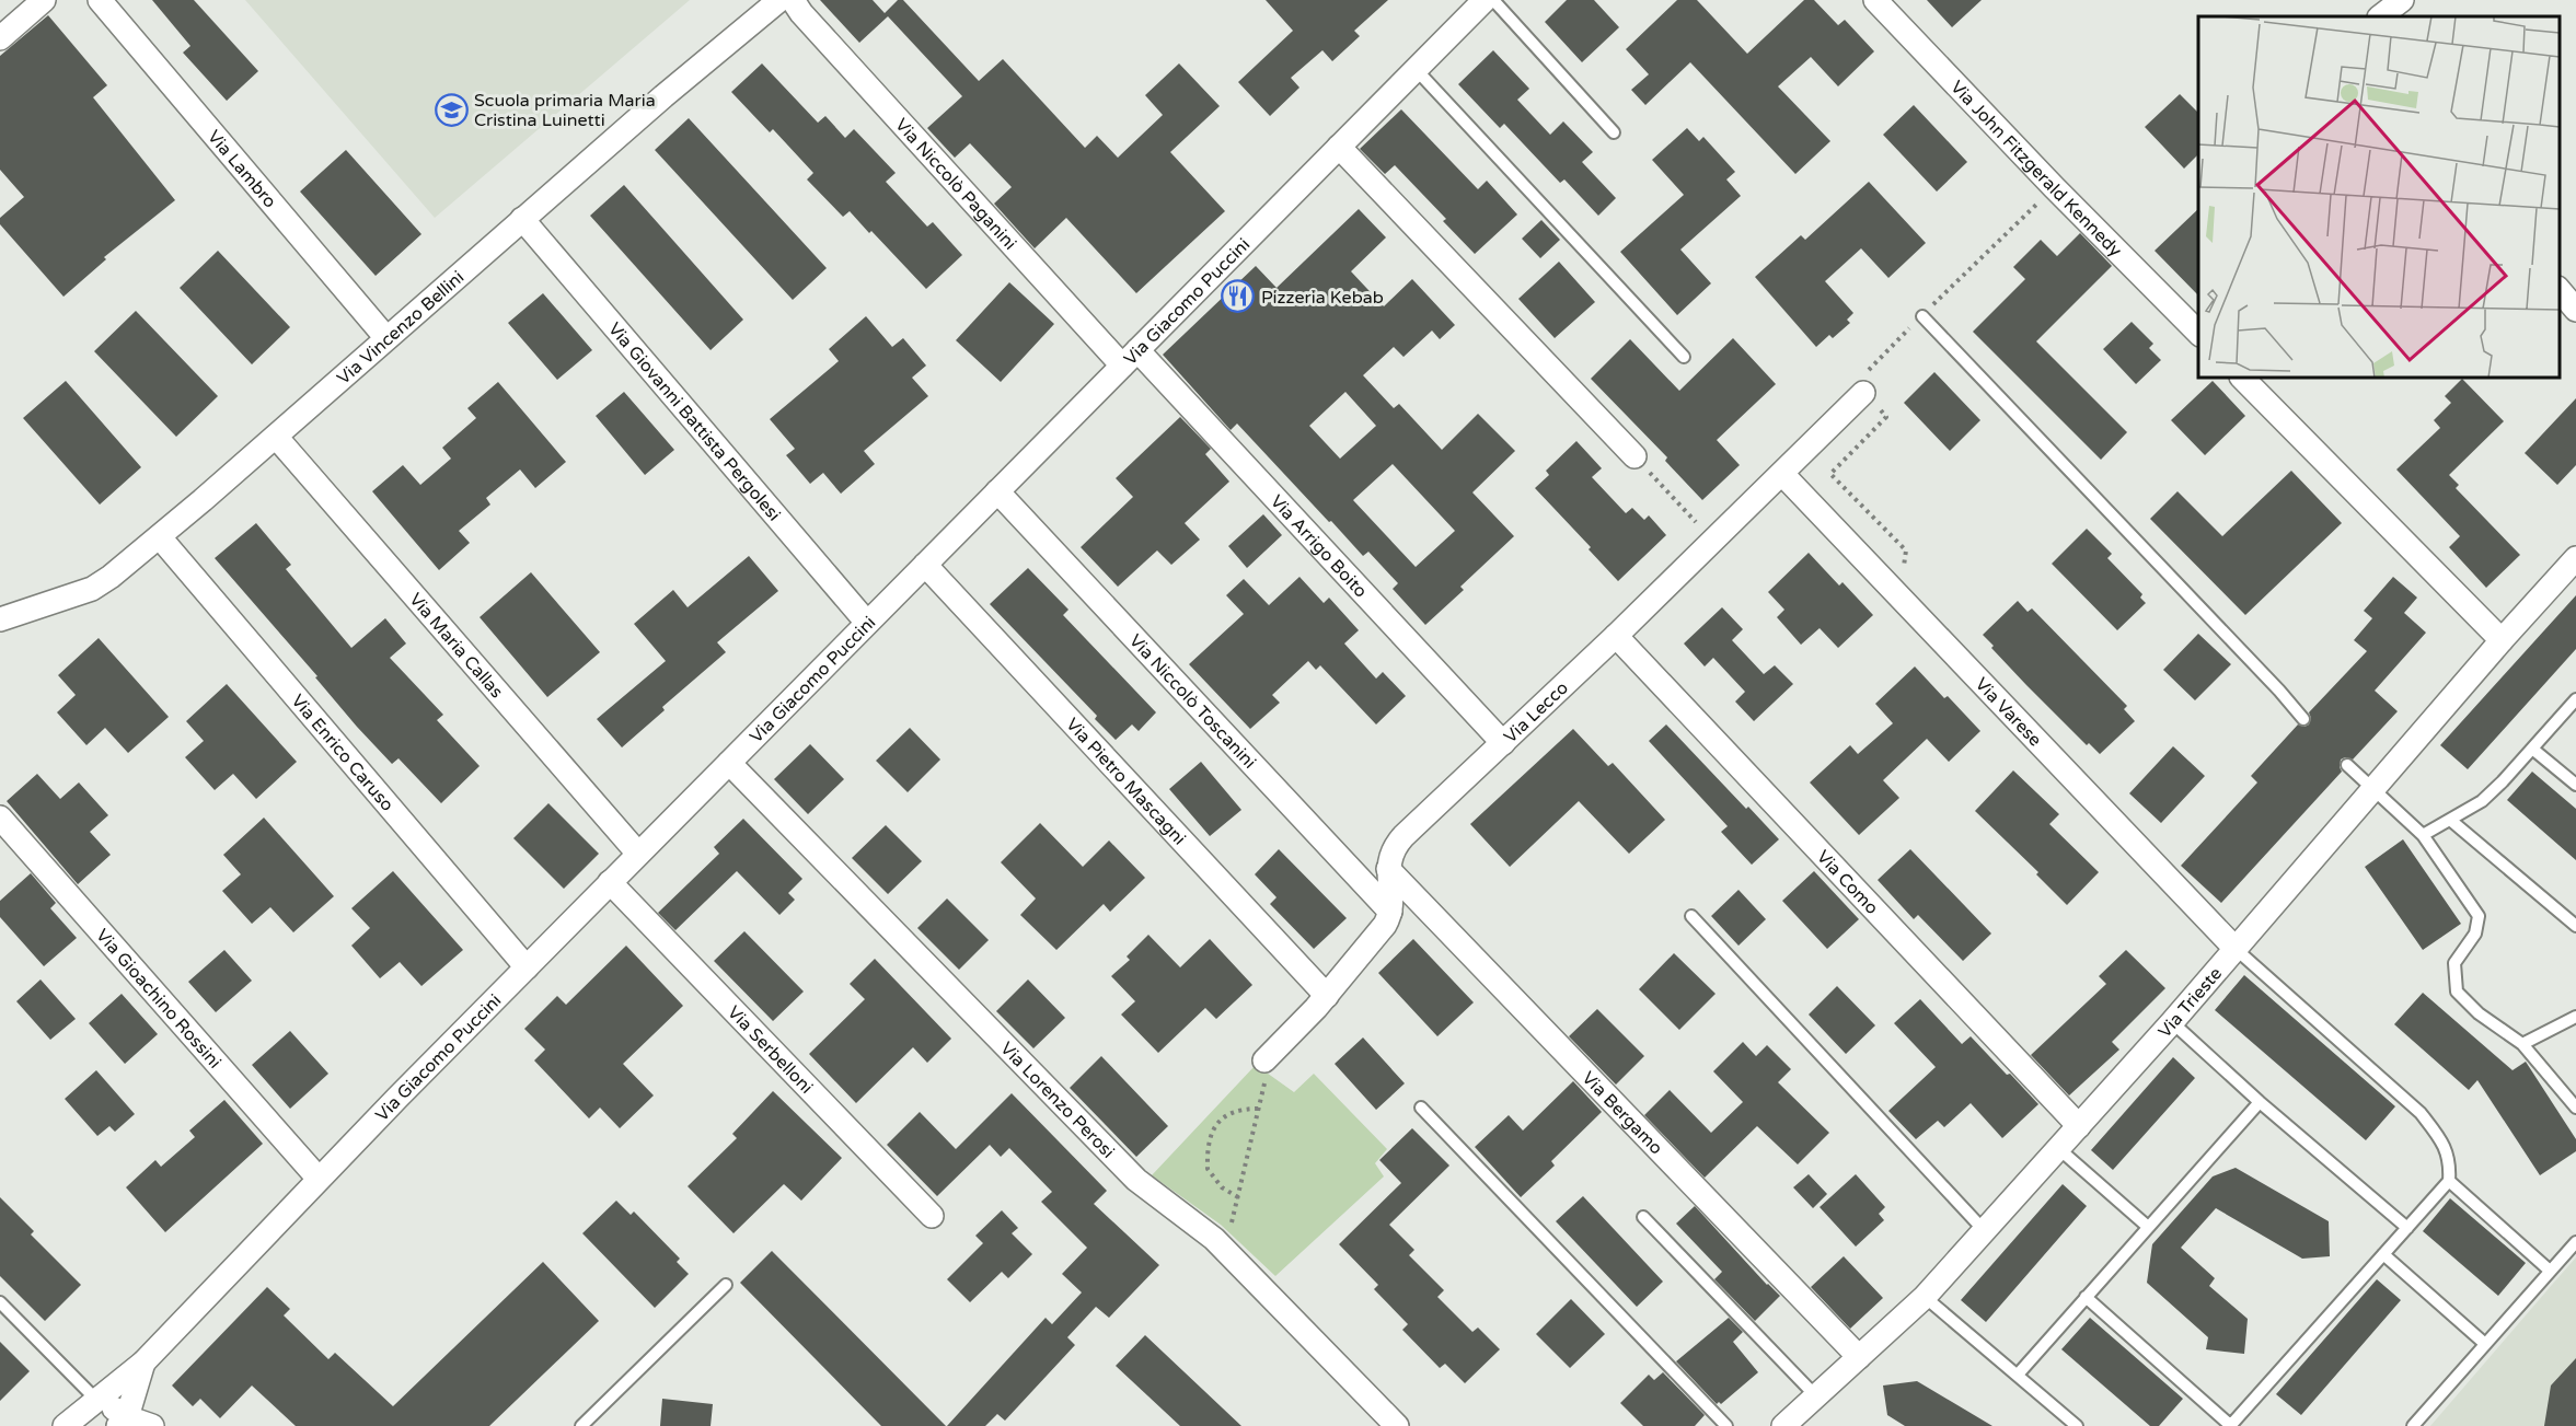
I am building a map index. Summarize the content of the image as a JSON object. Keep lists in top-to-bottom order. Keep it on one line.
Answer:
{"streets":{"street":["Via John Fitzgerald Kennedy","Via Lambro","Via Niccolò Paganini","Via Giacomo Puccini","Via Vincenzo Bellini","Via Giovanni Battista Pergolesi","Via Arrigo Boito","Via Maria Callas","Via Niccolò Toscanini","Via Varese","Via Lecco","Via Enrico Caruso","Via Pietro Mascagni","Via Como","Via Gioachino Rossini","Via Trieste","Via Serbelloni","Via Lorenzo Perosi","Via Bergamo"]},"crossings":[["Via Lambro","Via Vincenzo Bellini"],["Via Niccolò Paganini","Via Giacomo Puccini"],["Via Niccolò Paganini","Via Arrigo Boito"],["Via Giacomo Puccini","Via Giovanni Battista Pergolesi"],["Via Giacomo Puccini","Via Arrigo Boito"],["Via Giacomo Puccini","Via Maria Callas"],["Via Giacomo Puccini","Via Niccolò Toscanini"],["Via Giacomo Puccini","Via Enrico Caruso"],["Via Giacomo Puccini","Via Pietro Mascagni"],["Via Giacomo Puccini","Via Gioachino Rossini"],["Via Giacomo Puccini","Via Serbelloni"],["Via Giacomo Puccini","Via Lorenzo Perosi"],["Via Vincenzo Bellini","Via Giovanni Battista Pergolesi"],["Via Vincenzo Bellini","Via Maria Callas"],["Via Vincenzo Bellini","Via Enrico Caruso"],["Via Arrigo Boito","Via Lecco"],["Via Niccolò Toscanini","Via Lecco"],["Via Varese","Via Lecco"],["Via Varese","Via Trieste"],["Via Lecco","Via Como"],["Via Lecco","Via Bergamo"],["Via Como","Via Trieste"],["Via Trieste","Via Bergamo"]],"places":{"school or university":["Scuola primaria Maria Cristina Luinetti"],"restaurant":["Pizzeria Kebab"]}}
